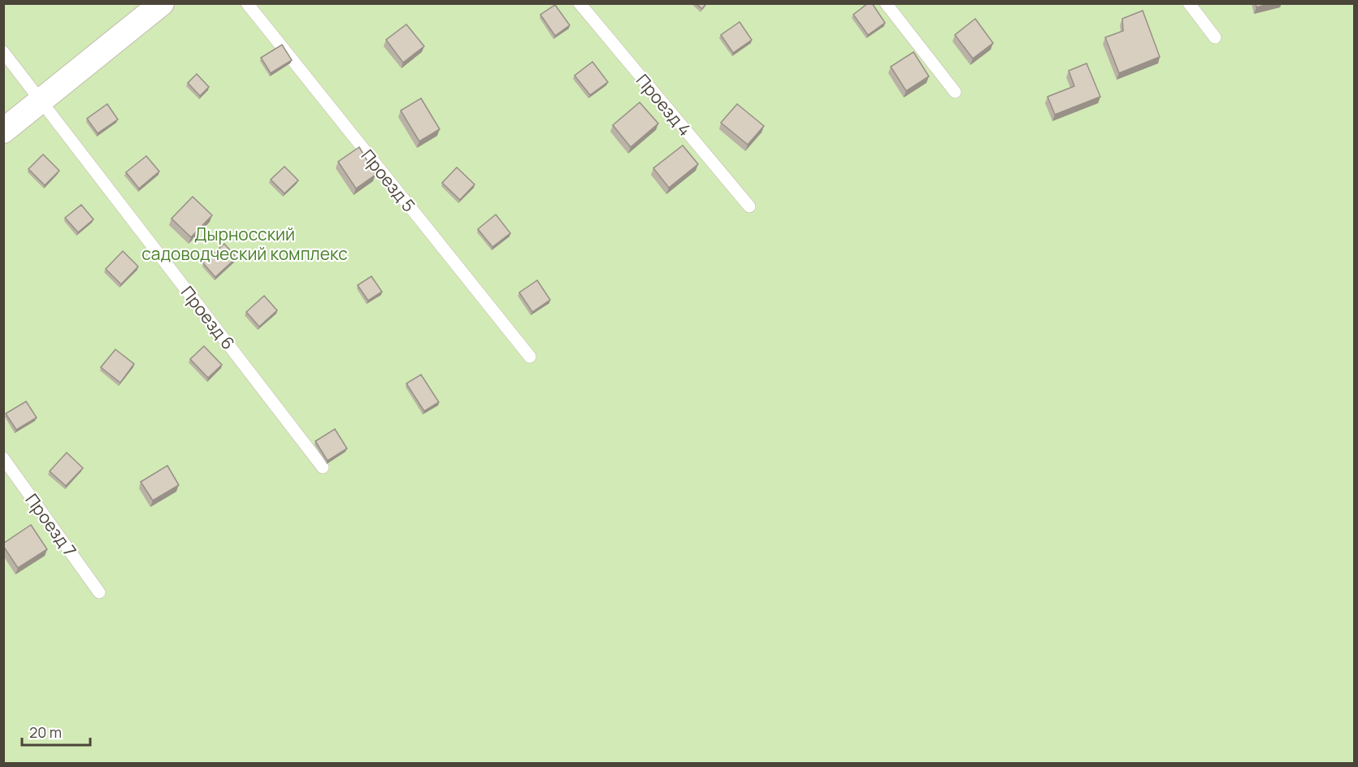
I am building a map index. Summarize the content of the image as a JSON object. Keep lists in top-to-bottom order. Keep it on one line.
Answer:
{"streets":{"lane":["Проезд 4","Проезд 5","Проезд 6","Проезд 7"]},"parks":["Дырносский садоводческий комплекс"],"scale_bar":"20 m"}
